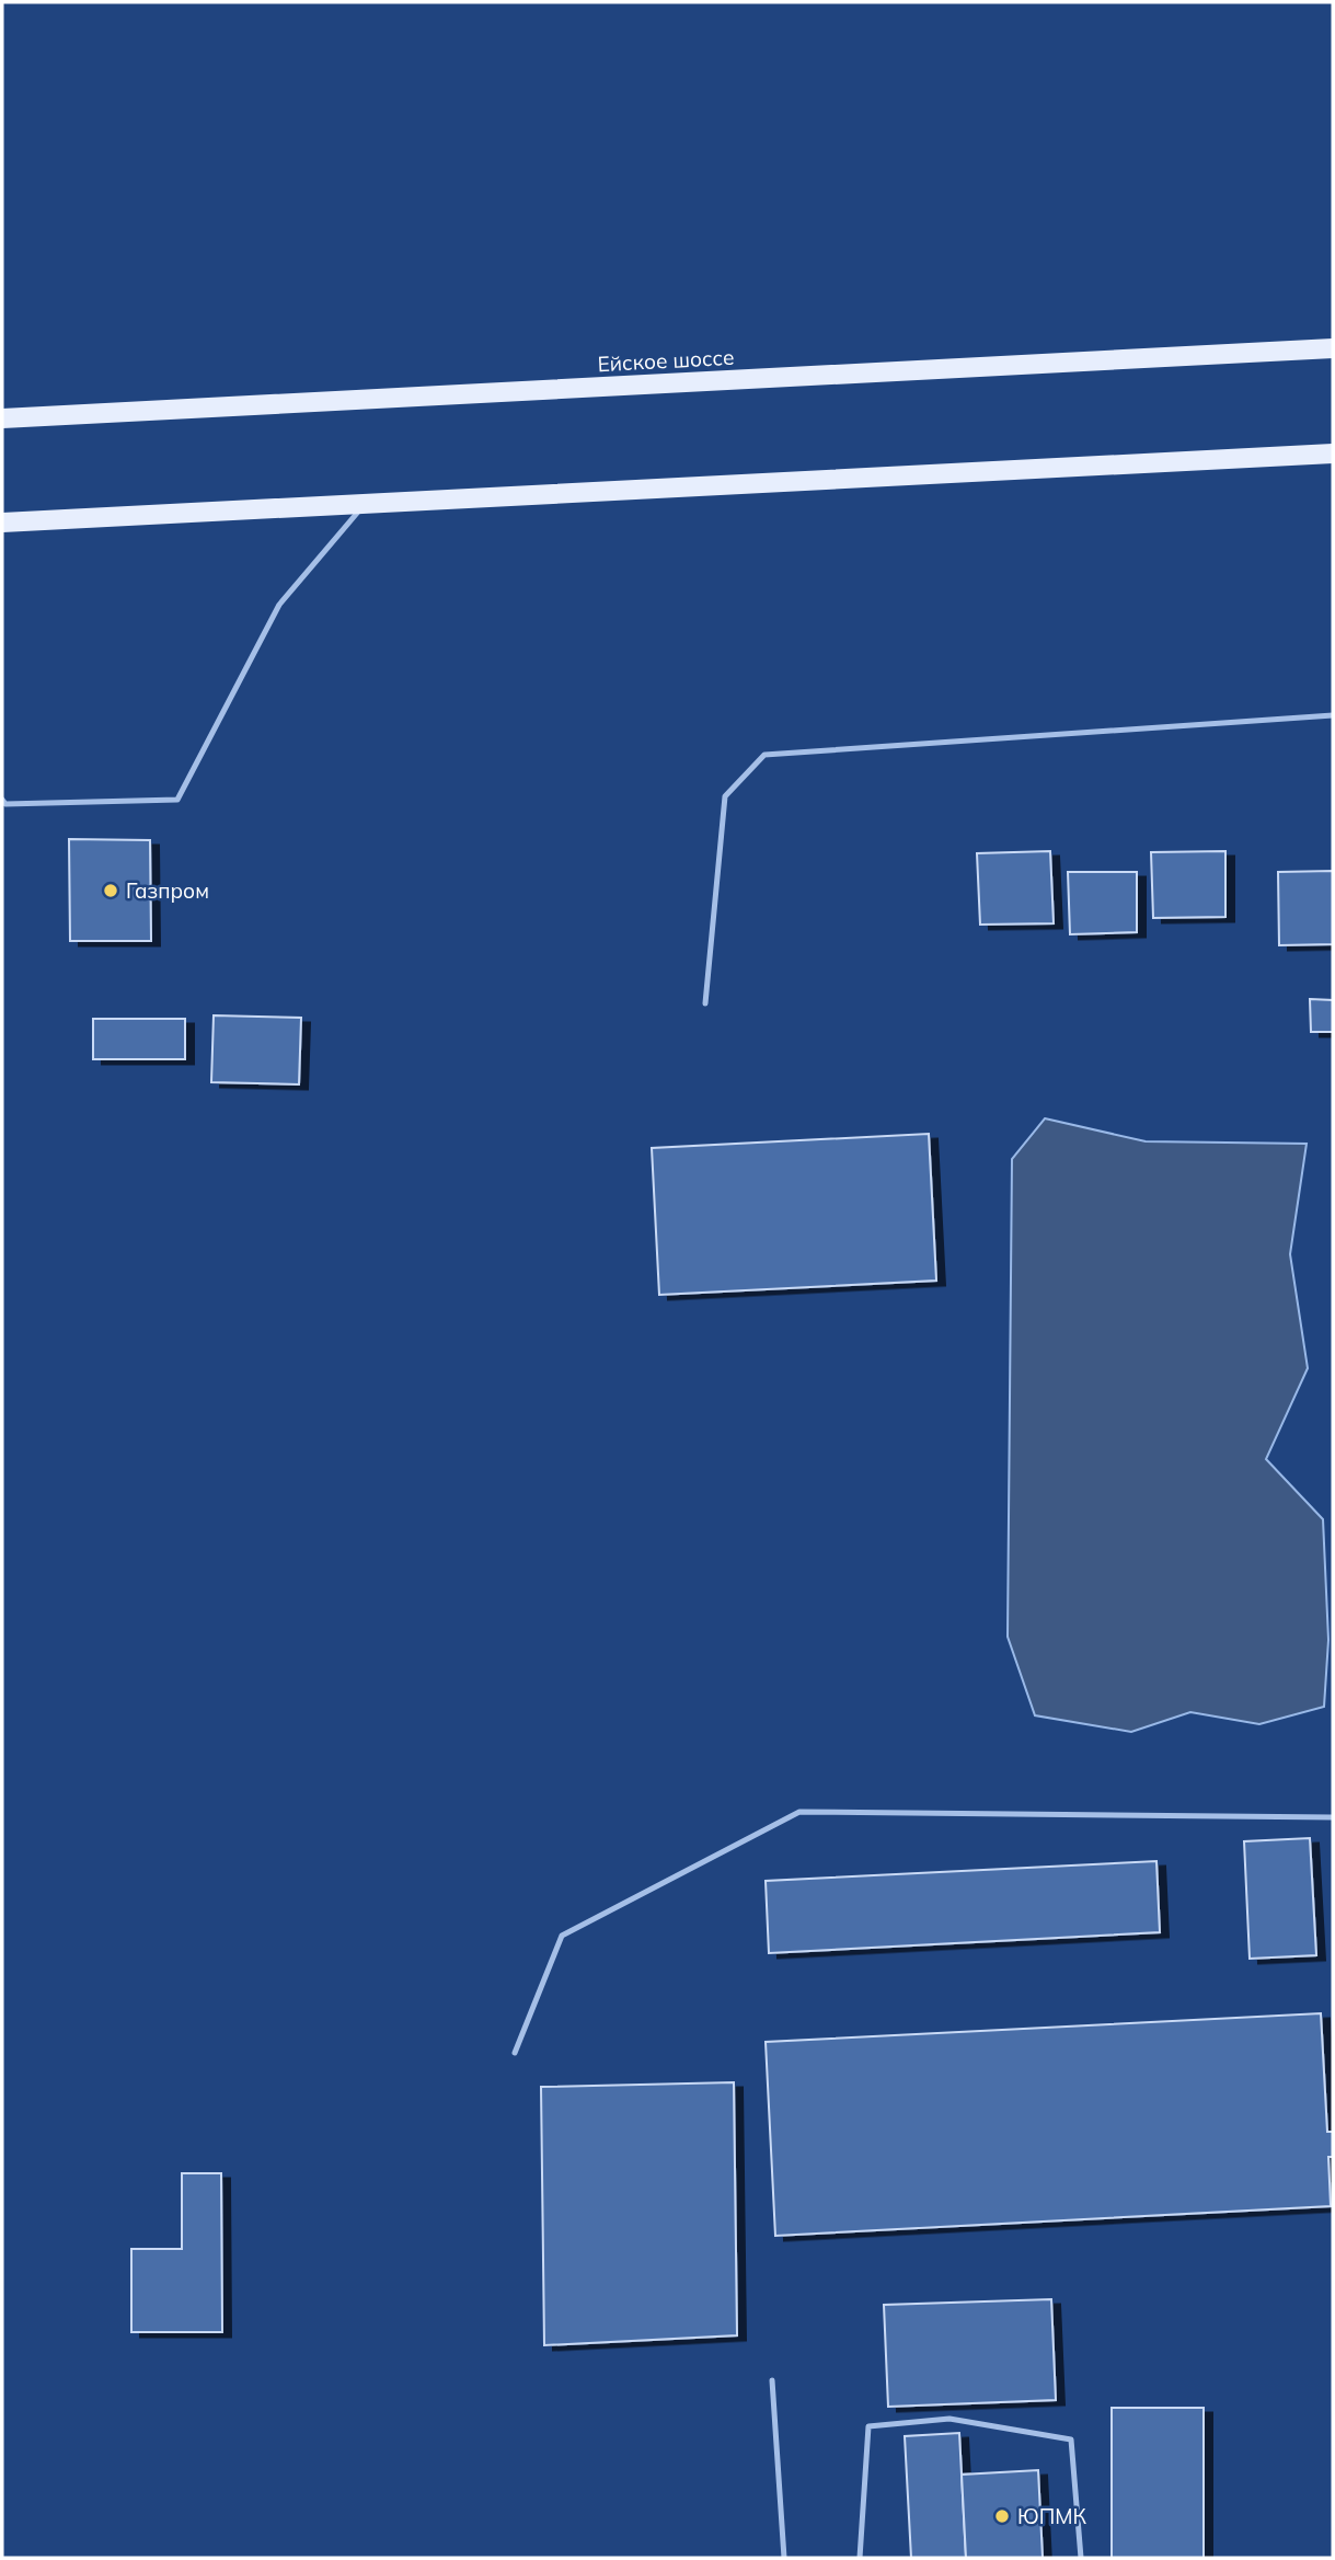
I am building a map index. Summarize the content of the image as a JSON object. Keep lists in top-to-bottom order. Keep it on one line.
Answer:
{"streets":{"main road":["Ейское шоссе"]},"places":["Газпром","ЮПМК"]}
